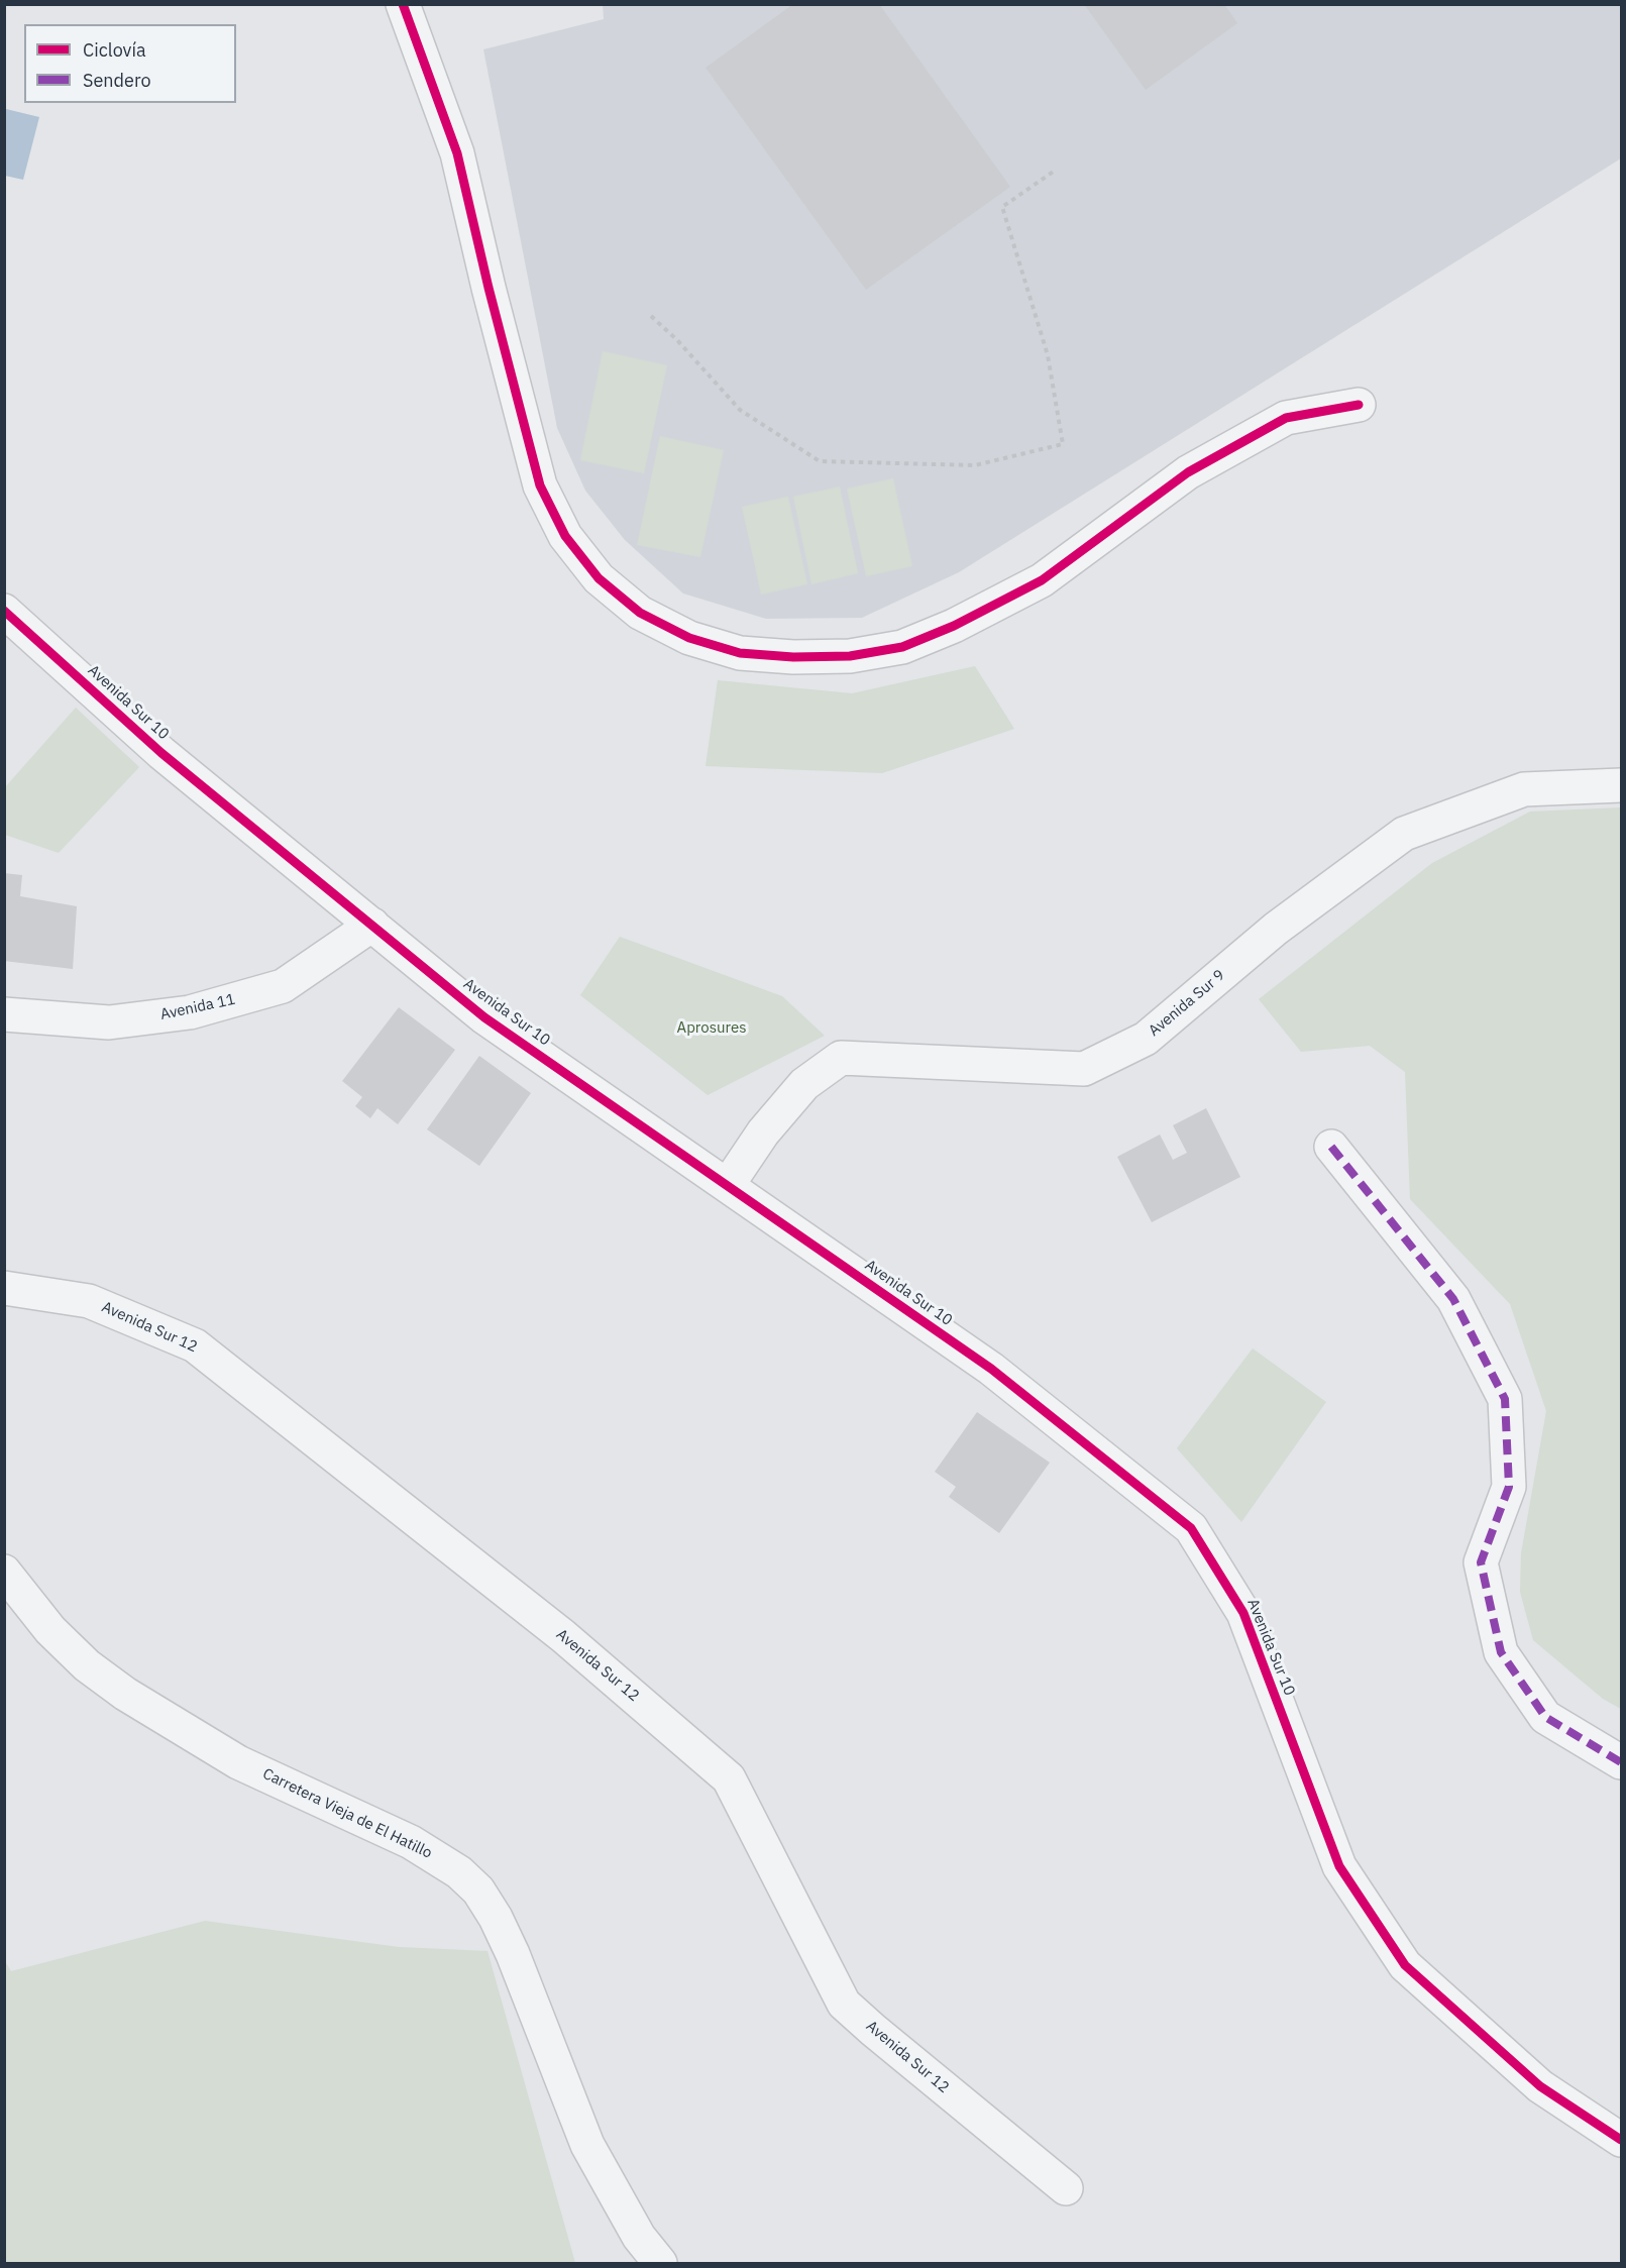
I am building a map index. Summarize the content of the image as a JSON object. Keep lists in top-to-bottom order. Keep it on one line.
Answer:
{"streets":{"street":["Avenida Sur 10","Avenida Sur 9","Avenida 11","Avenida Sur 12","Carretera Vieja de El Hatillo"]},"crossings":[["Avenida Sur 10","Avenida Sur 9"],["Avenida Sur 10","Avenida 11"]],"parks":["Aprosures"],"legend":["Ciclovía","Sendero"]}
